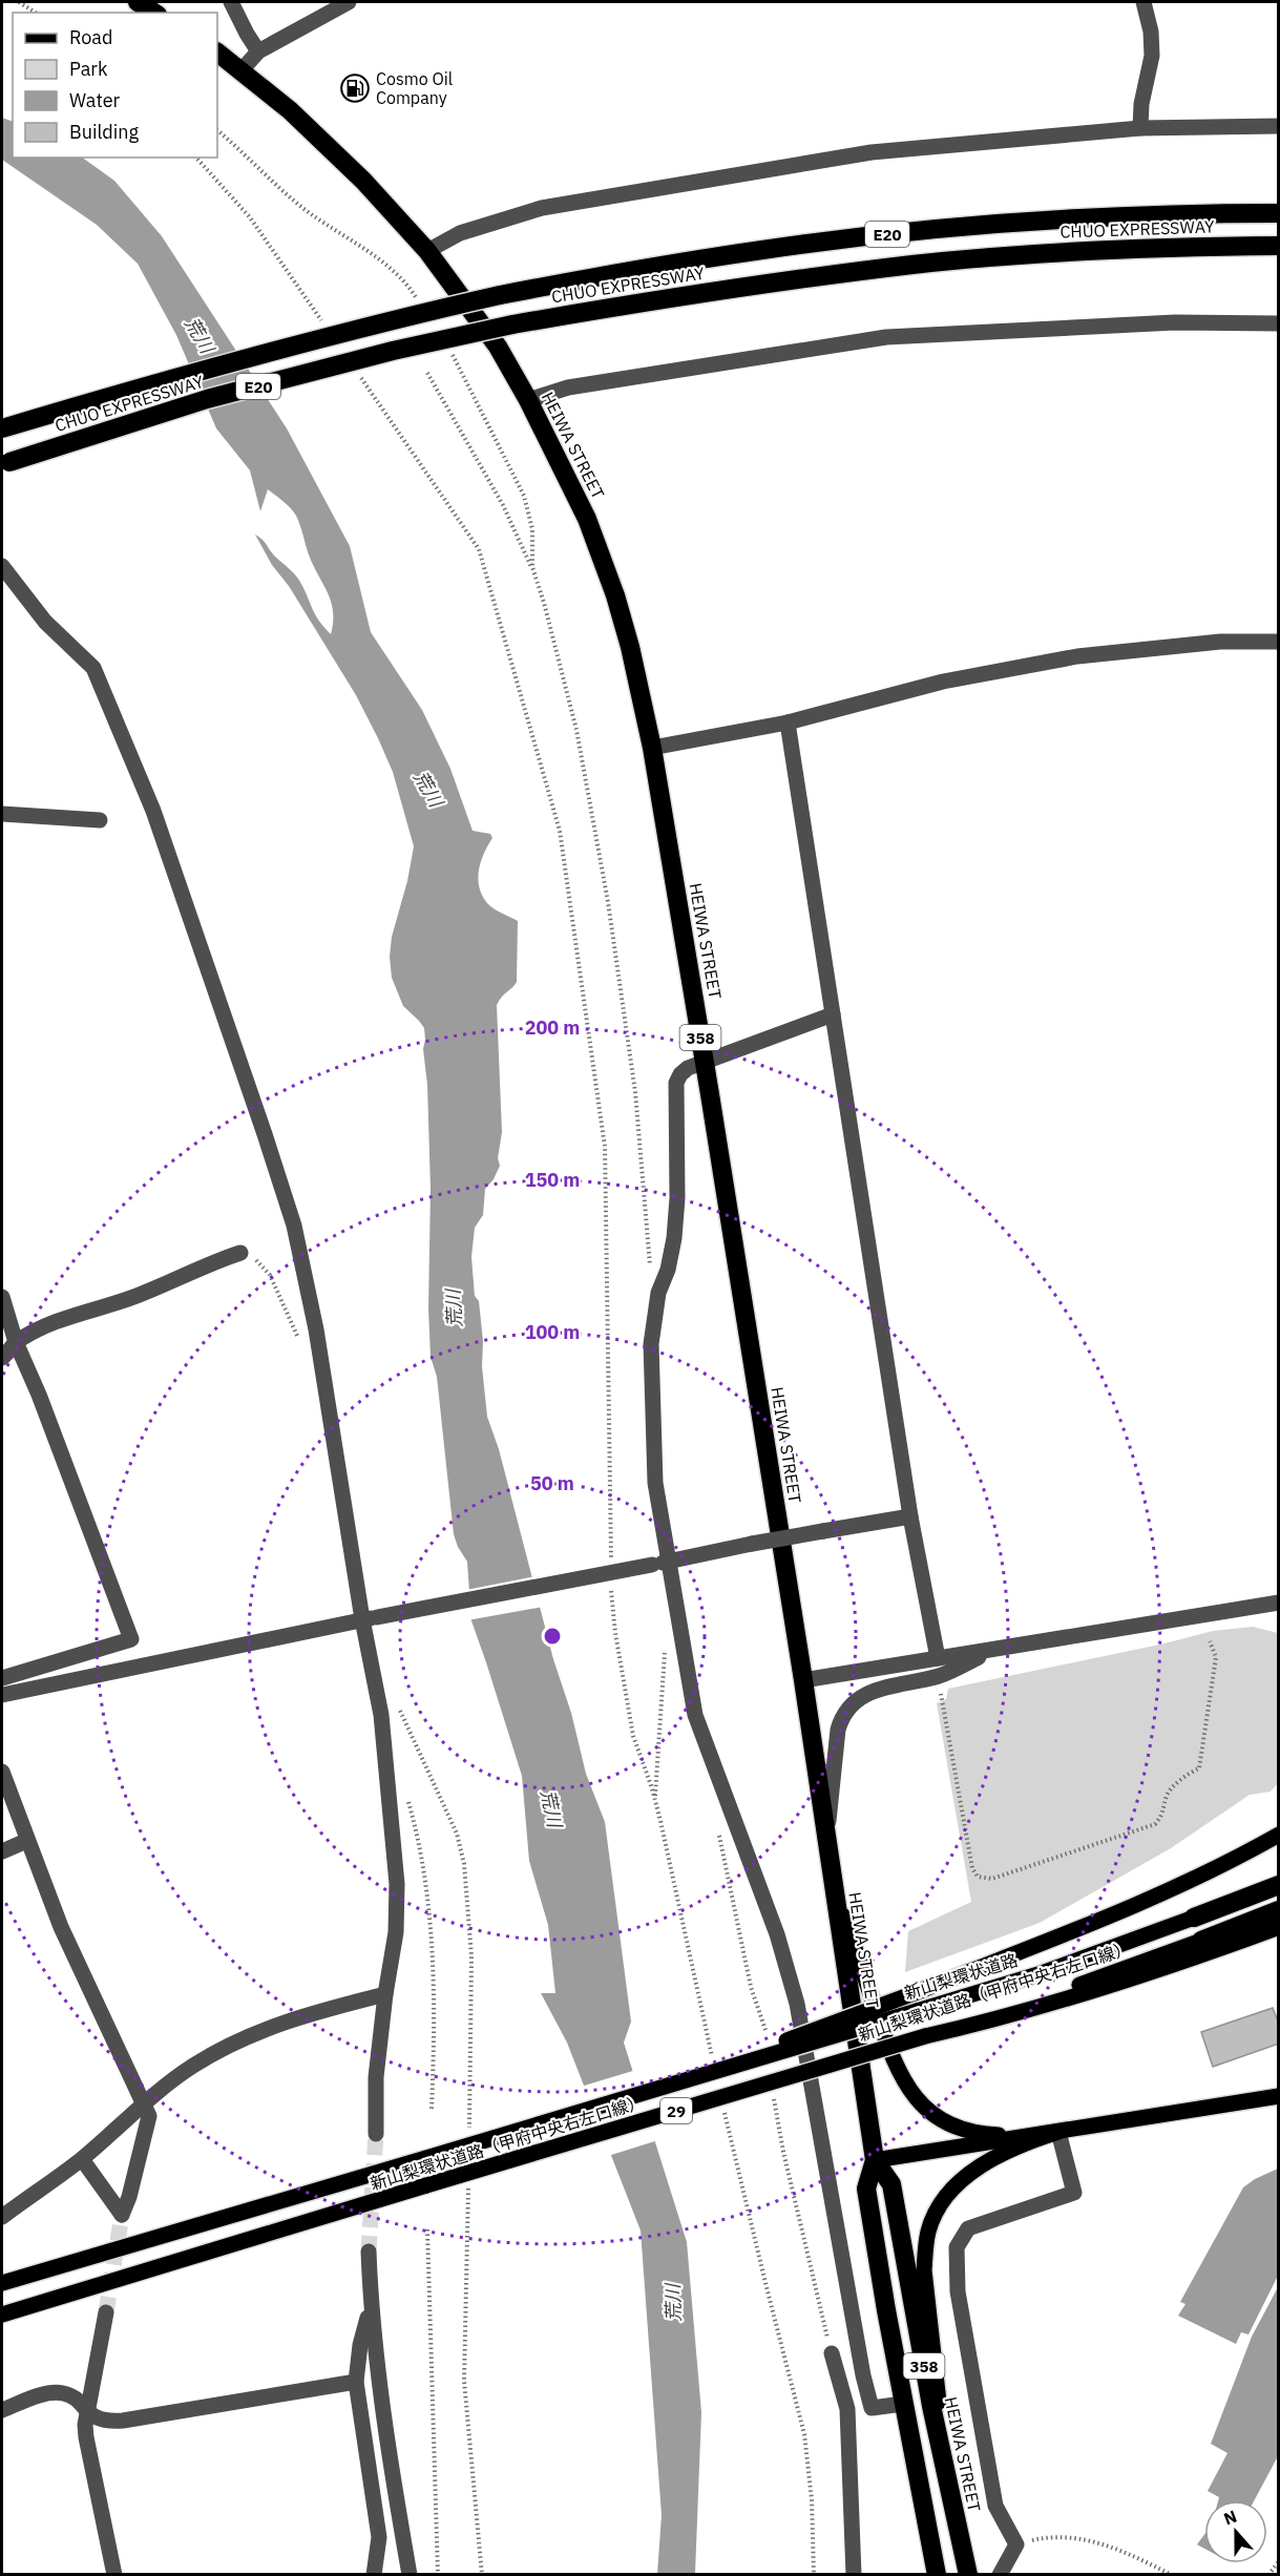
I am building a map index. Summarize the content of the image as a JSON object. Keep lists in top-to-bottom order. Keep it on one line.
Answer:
{"streets":{"highway":["CHUO EXPRESSWAY","E20","HEIWA STREET","358","新山梨環状道路"],"main road":["新山梨環状道路（甲府中央右左口線）","29"]},"crossings":[["新山梨環状道路","新山梨環状道路（甲府中央右左口線）"],["新山梨環状道路（甲府中央右左口線）","29"]],"water":["荒川"],"places":{"fuel station":["Cosmo Oil Company"]},"legend":["Road","Park","Water","Building"],"north":"top","rings":["200 m","150 m","100 m","50 m"]}
